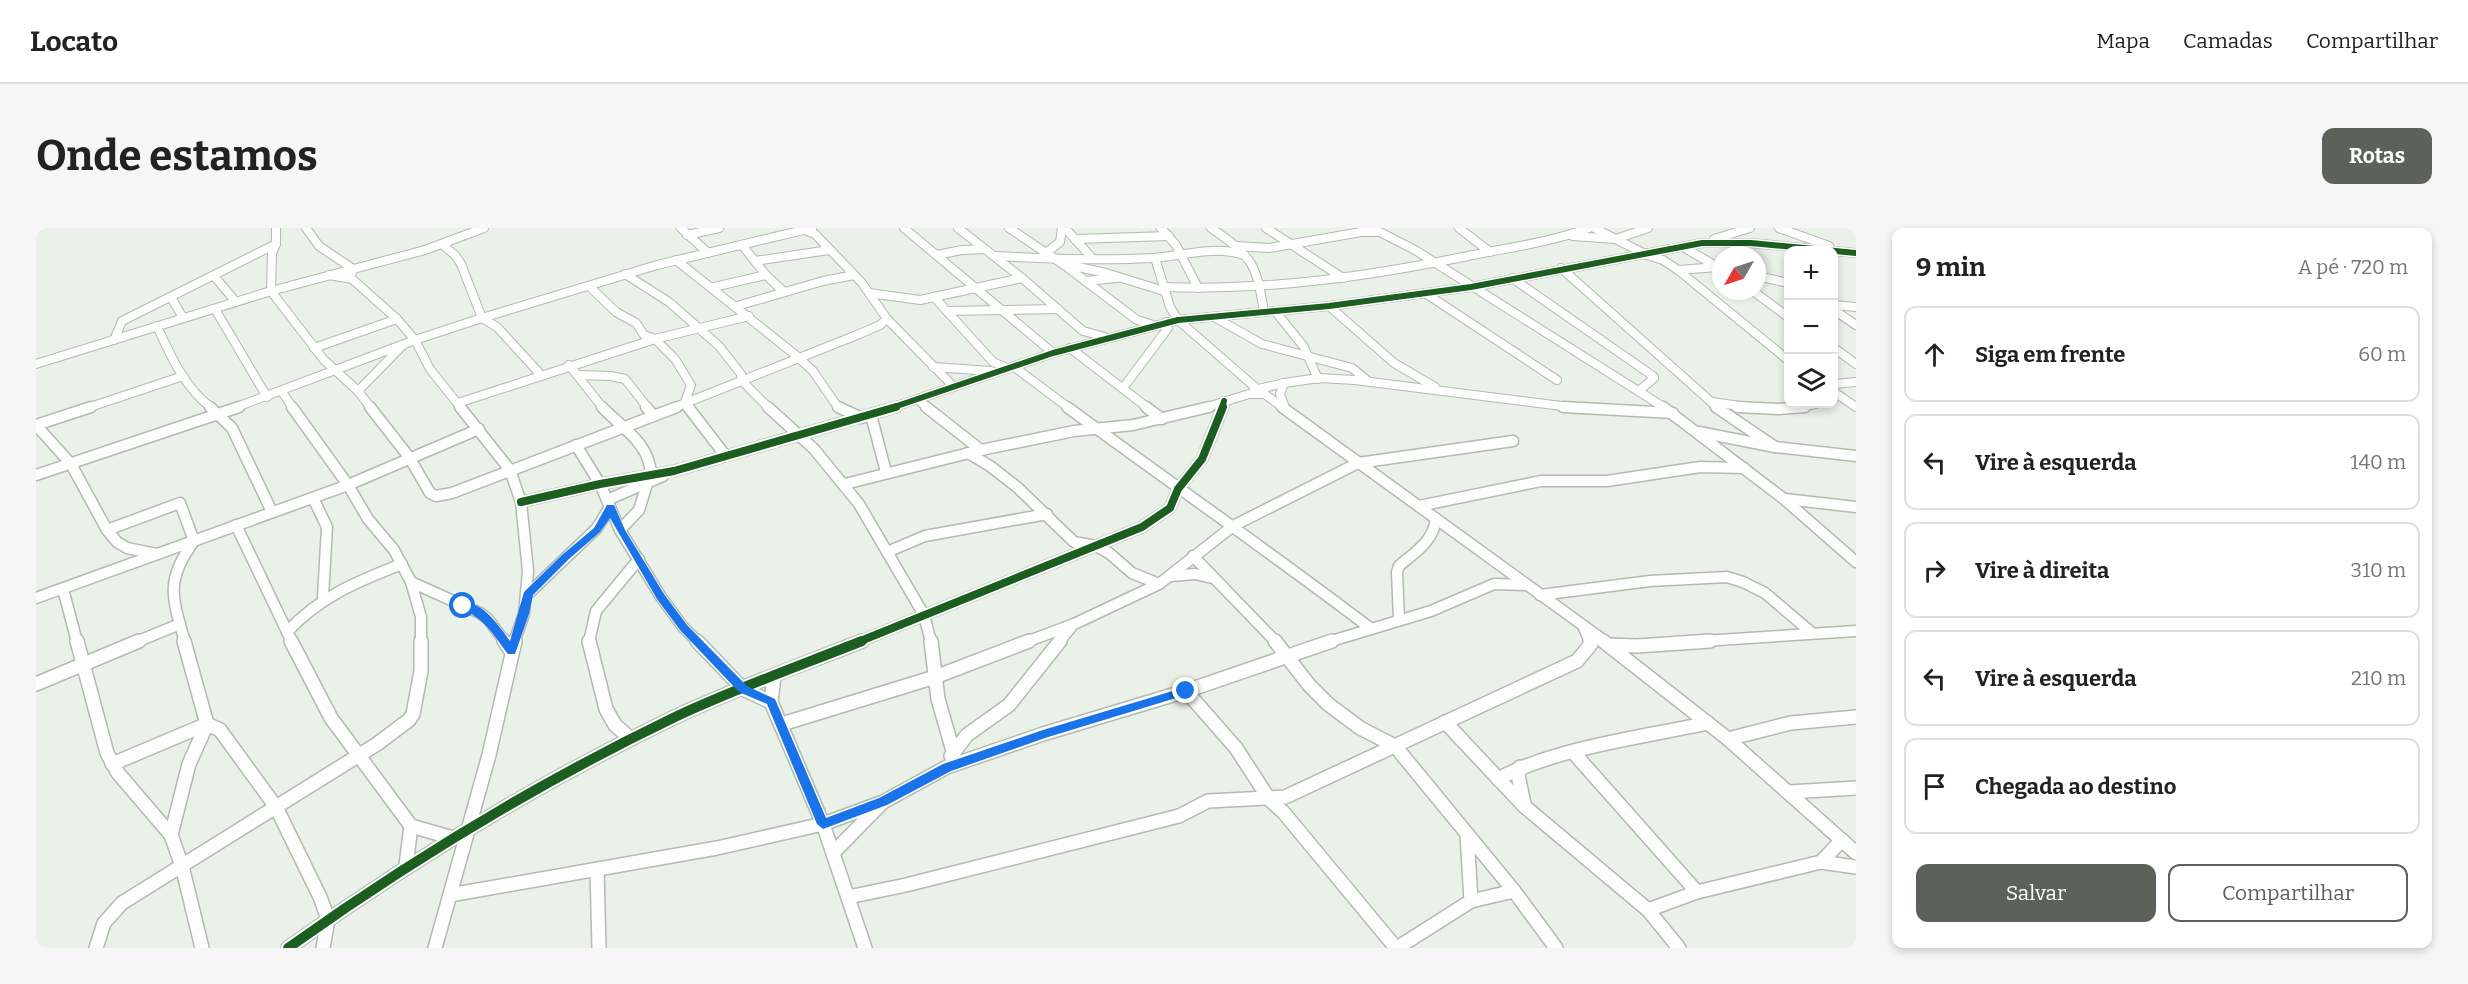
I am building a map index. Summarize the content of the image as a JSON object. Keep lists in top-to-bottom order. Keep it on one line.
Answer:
{"north":"bottom left","page":{"header":"Locato","nav":["Mapa","Camadas","Compartilhar"],"buttons":["Rotas",["Salvar","Compartilhar"]],"title":"Onde estamos","heading":["9 min","A pé · 720 m"],"map_buttons":["+","−"],"list":[["Siga em frente","60 m"],["Vire à esquerda","140 m"],["Vire à direita","310 m"],["Vire à esquerda","210 m"],"Chegada ao destino"]}}
